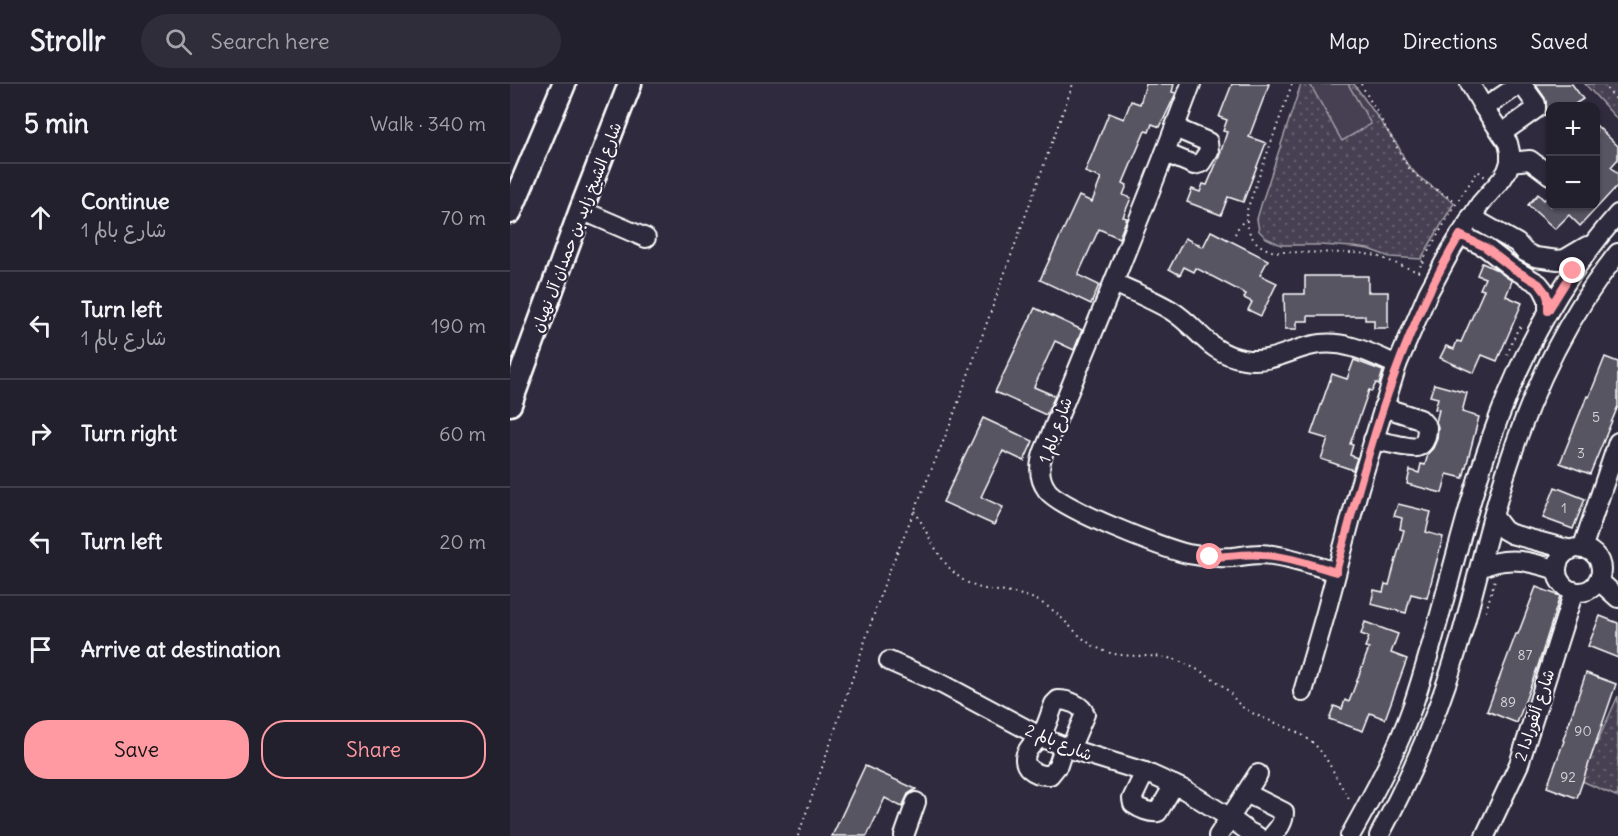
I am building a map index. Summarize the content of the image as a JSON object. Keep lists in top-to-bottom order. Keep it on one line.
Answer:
{"streets":{"main road":["شارع الشيخ زايد بن حمدان آل نهيان"],"street":["شارع بالم 1","شارع ألفورادا 2","شارع بالم 2"]},"house_numbers":["5","3","1","87","89","90","92"],"page":{"header":"Strollr","search":"Search here","nav":["Map","Directions","Saved"],"heading":["5 min","Walk · 340 m"],"map_buttons":["+","−"],"list":[["Continue","شارع بالم 1","70 m"],["Turn left","شارع بالم 1","190 m"],["Turn right","60 m"],["Turn left","20 m"],"Arrive at destination"],"buttons":["Save","Share"]}}
